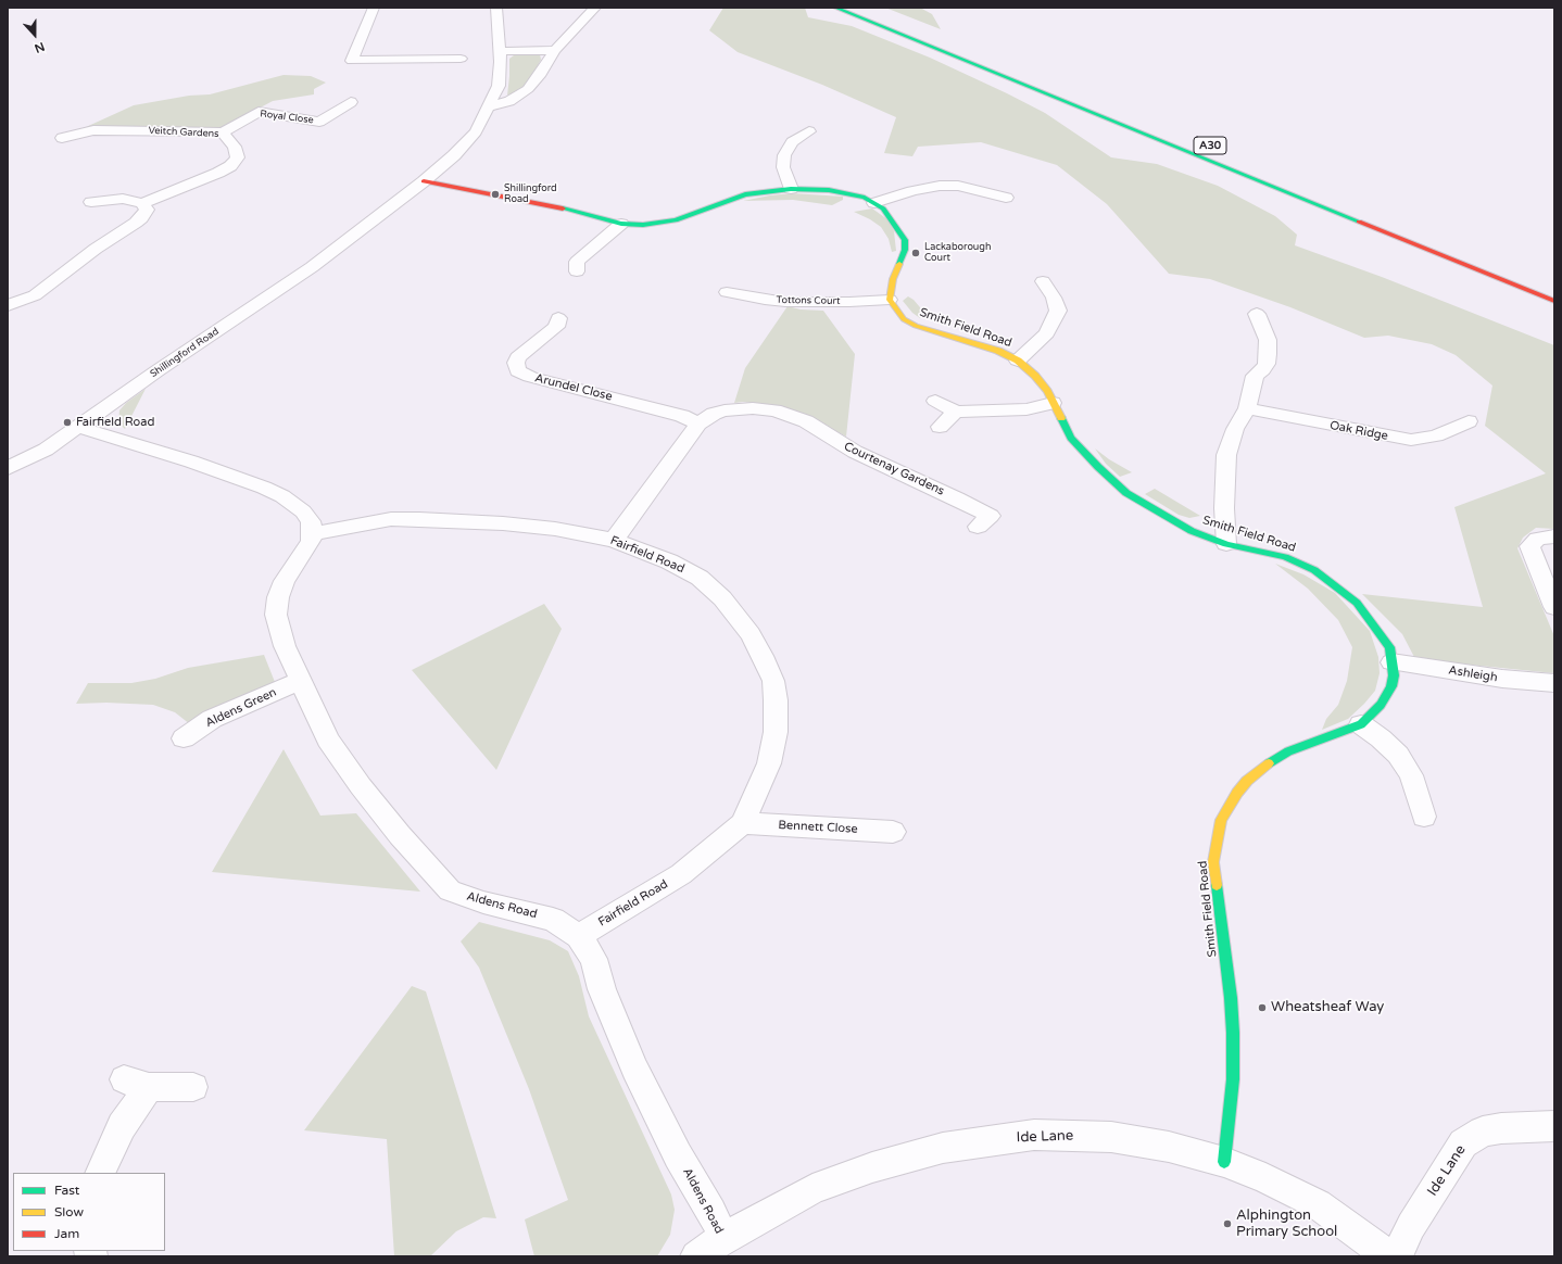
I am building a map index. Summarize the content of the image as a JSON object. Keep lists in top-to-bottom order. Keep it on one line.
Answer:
{"streets":{"main road":["A30","Smith Field Road"],"street":["Royal Close","Veitch Gardens","Tottons Court","Shillingford Road","Arundel Close","Oak Ridge","Courtenay Gardens","Fairfield Road","Ashleigh","Aldens Green","Bennett Close","Aldens Road","Ide Lane"]},"crossings":[["Royal Close","Veitch Gardens"],["Tottons Court","Smith Field Road"],["Smith Field Road","Ashleigh"],["Smith Field Road","Ide Lane"],["Arundel Close","Courtenay Gardens"],["Courtenay Gardens","Fairfield Road"],["Fairfield Road","Bennett Close"],["Fairfield Road","Aldens Road"],["Aldens Green","Aldens Road"],["Aldens Road","Ide Lane"]],"places":["Shillingford Road","Lackaborough Court","Fairfield Road","Wheatsheaf Way","Alphington Primary School"],"legend":["Fast","Slow","Jam"],"north":"bottom"}
